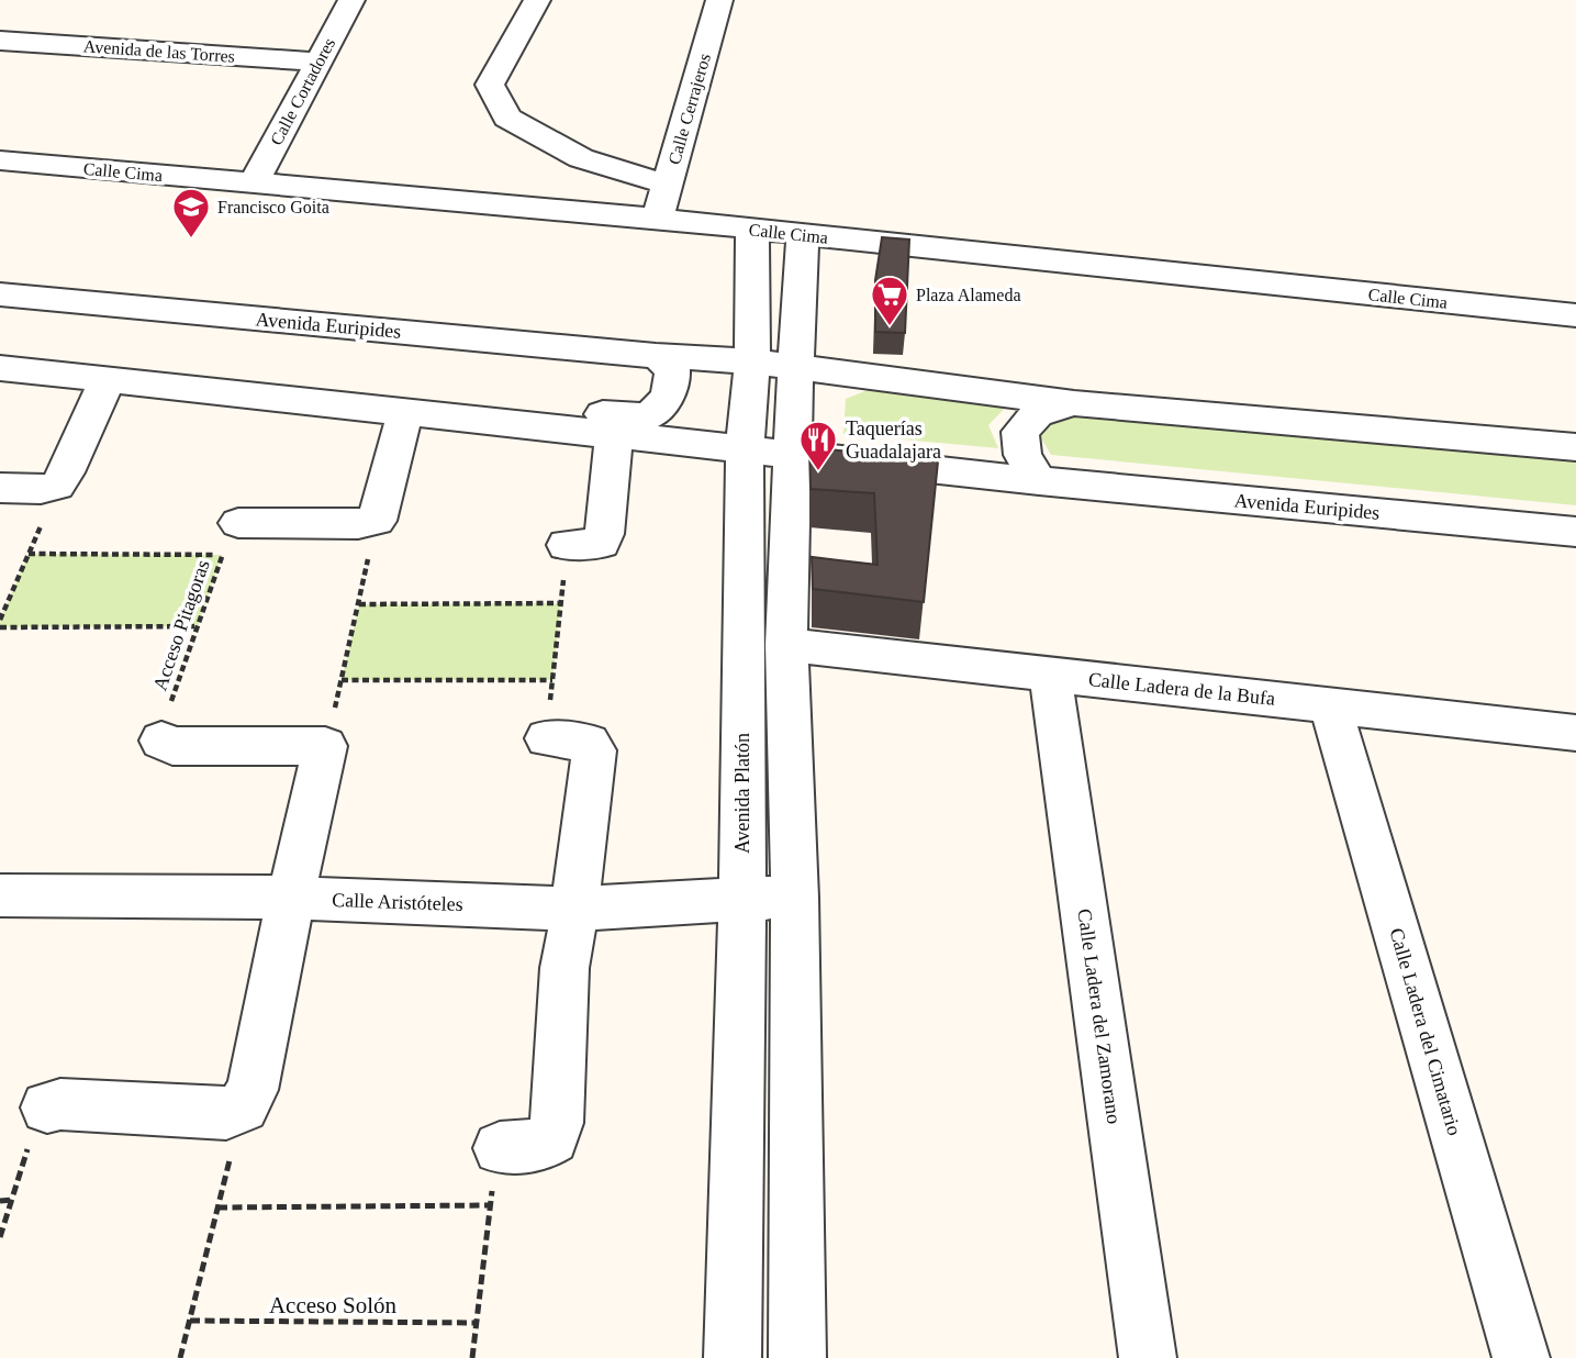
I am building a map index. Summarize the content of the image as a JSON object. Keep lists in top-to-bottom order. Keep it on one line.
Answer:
{"streets":{"street":["Avenida de las Torres","Calle Cortadores","Calle Cerrajeros","Calle Cima","Avenida Euripides","Calle Ladera de la Bufa","Avenida Platón","Calle Aristóteles","Calle Ladera del Zamorano","Calle Ladera del Cimatario"],"path":["Acceso Pitagoras","Acceso Solón"]},"crossings":[["Avenida de las Torres","Calle Cortadores"],["Calle Cortadores","Calle Cima"],["Calle Cerrajeros","Calle Cima"],["Calle Cima","Avenida Platón"],["Avenida Euripides","Avenida Platón"],["Calle Ladera de la Bufa","Avenida Platón"],["Calle Ladera de la Bufa","Calle Ladera del Zamorano"],["Calle Ladera de la Bufa","Calle Ladera del Cimatario"],["Avenida Platón","Calle Aristóteles"]],"places":{"school or university":["Francisco Goita"],"supermarket":["Plaza Alameda"],"restaurant":["Taquerías Guadalajara"]}}
